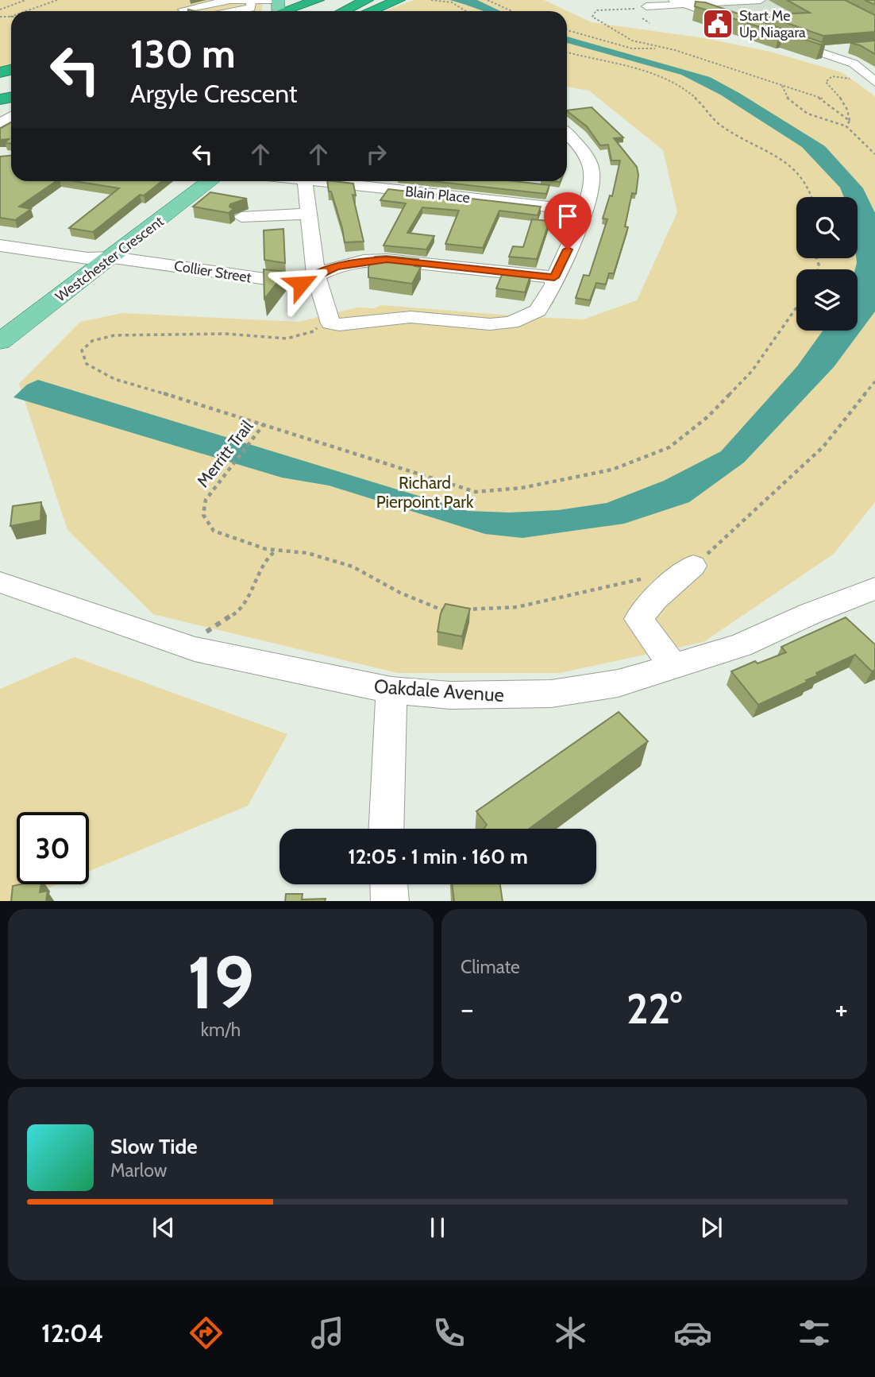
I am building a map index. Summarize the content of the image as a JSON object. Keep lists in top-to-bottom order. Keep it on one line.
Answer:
{"streets":{"main road":["Westchester Crescent"],"street":["Blain Place","Collier Street","Oakdale Avenue"],"path":["Merritt Trail"]},"crossings":[["Westchester Crescent","Collier Street"]],"parks":["Richard Pierpoint Park"],"places":{"public building":["Start Me Up Niagara"]},"page":{"turn":["130 m","Argyle Crescent"],"limit":"30","trip":"12:05 · 1 min · 160 m","tile":[["19","km/h"],"Climate"],"heat":["−","22°","+"],"song":["Slow Tide","Marlow"],"tabs":"12:04"}}
